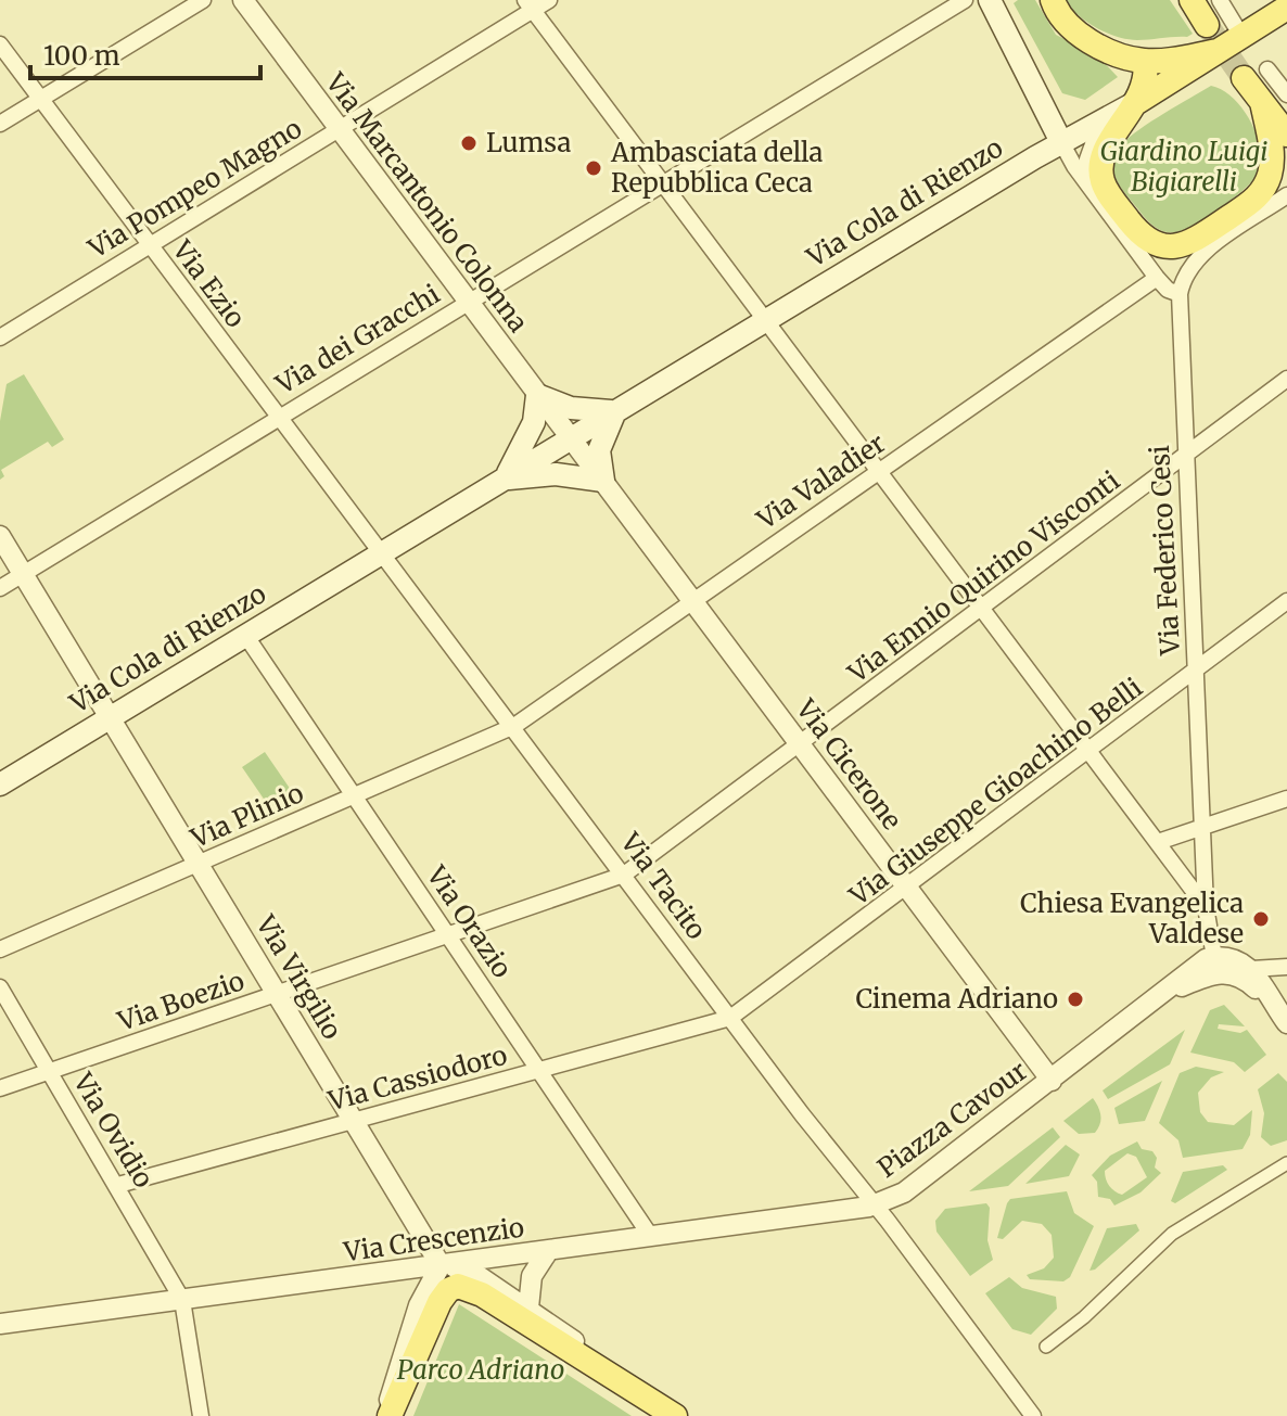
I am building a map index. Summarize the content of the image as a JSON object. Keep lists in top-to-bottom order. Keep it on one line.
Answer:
{"streets":{"main road":["Via Cola di Rienzo"],"street":["Via Pompeo Magno","Via Marcantonio Colonna","Via Ezio","Via dei Gracchi","Via Valadier","Via Federico Cesi","Via Ennio Quirino Visconti","Via Cicerone","Via Giuseppe Gioachino Belli","Via Plinio","Via Tacito","Via Orazio","Via Virgilio","Via Boezio","Via Cassiodoro","Piazza Cavour","Via Ovidio","Via Crescenzio"]},"crossings":[["Via Pompeo Magno","Via Marcantonio Colonna"],["Via Pompeo Magno","Via Ezio"],["Via Marcantonio Colonna","Via Cola di Rienzo"],["Via Marcantonio Colonna","Via dei Gracchi"],["Via Marcantonio Colonna","Via Cicerone"],["Via Cola di Rienzo","Via Ezio"],["Via Cola di Rienzo","Via Cicerone"],["Via Cola di Rienzo","Via Tacito"],["Via Cola di Rienzo","Via Orazio"],["Via Cola di Rienzo","Via Virgilio"],["Via Ezio","Via dei Gracchi"],["Via Ezio","Via Tacito"],["Via dei Gracchi","Via Virgilio"],["Via Valadier","Via Cicerone"],["Via Valadier","Via Plinio"],["Via Valadier","Via Tacito"],["Via Federico Cesi","Via Ennio Quirino Visconti"],["Via Federico Cesi","Via Giuseppe Gioachino Belli"],["Via Ennio Quirino Visconti","Via Cicerone"],["Via Ennio Quirino Visconti","Via Tacito"],["Via Ennio Quirino Visconti","Via Boezio"],["Via Cicerone","Via Giuseppe Gioachino Belli"],["Via Cicerone","Piazza Cavour"],["Via Giuseppe Gioachino Belli","Via Tacito"],["Via Giuseppe Gioachino Belli","Via Cassiodoro"],["Via Plinio","Via Tacito"],["Via Plinio","Via Orazio"],["Via Plinio","Via Virgilio"],["Via Tacito","Via Boezio"],["Via Tacito","Via Cassiodoro"],["Via Tacito","Piazza Cavour"],["Via Tacito","Via Crescenzio"],["Via Orazio","Via Boezio"],["Via Orazio","Via Cassiodoro"],["Via Orazio","Via Crescenzio"],["Via Virgilio","Via Boezio"],["Via Virgilio","Via Cassiodoro"],["Via Virgilio","Via Crescenzio"],["Via Boezio","Via Ovidio"],["Via Cassiodoro","Via Ovidio"],["Piazza Cavour","Via Crescenzio"],["Via Ovidio","Via Crescenzio"]],"parks":["Giardino Luigi Bigiarelli","Parco Adriano"],"places":["Lumsa","Ambasciata della Repubblica Ceca","Chiesa Evangelica Valdese","Cinema Adriano"],"scale_bar":"100 m"}
